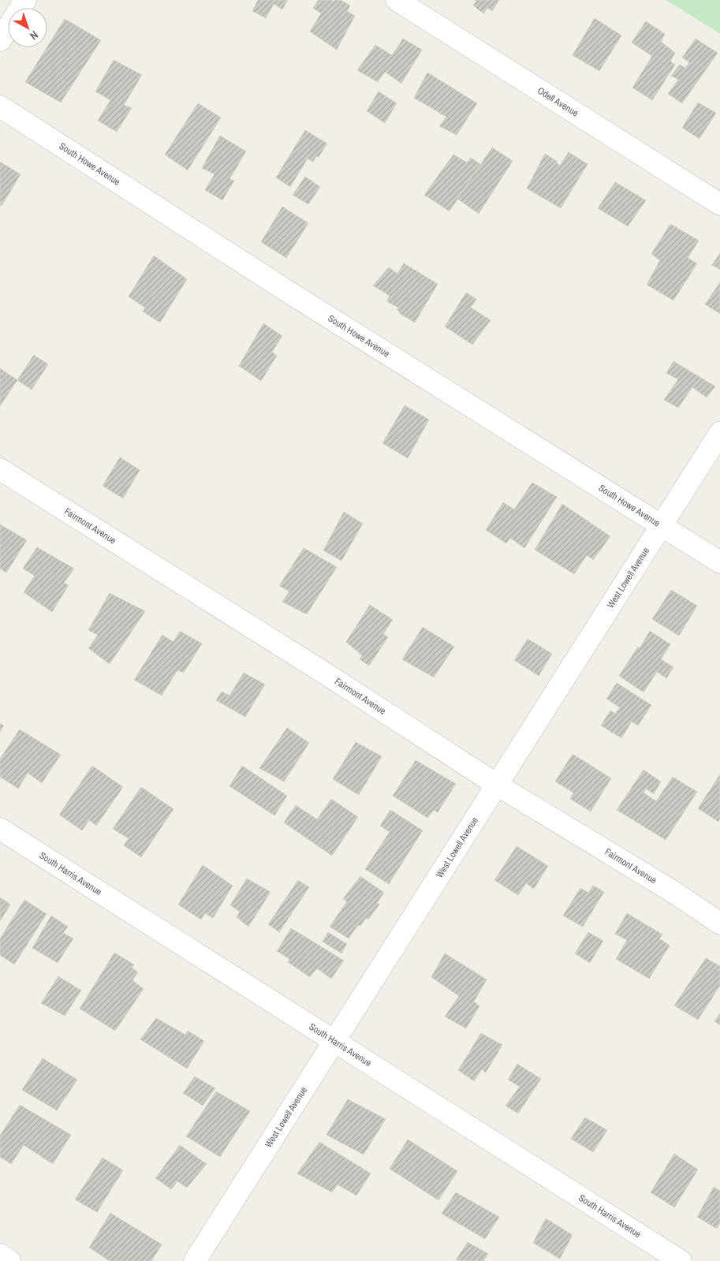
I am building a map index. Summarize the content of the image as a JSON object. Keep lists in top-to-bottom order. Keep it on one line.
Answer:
{"streets":{"street":["Odell Avenue","South Howe Avenue","Fairmont Avenue","West Lowell Avenue","South Harris Avenue"]},"crossings":[["South Howe Avenue","West Lowell Avenue"],["Fairmont Avenue","West Lowell Avenue"],["West Lowell Avenue","South Harris Avenue"]],"north":"bottom right"}
